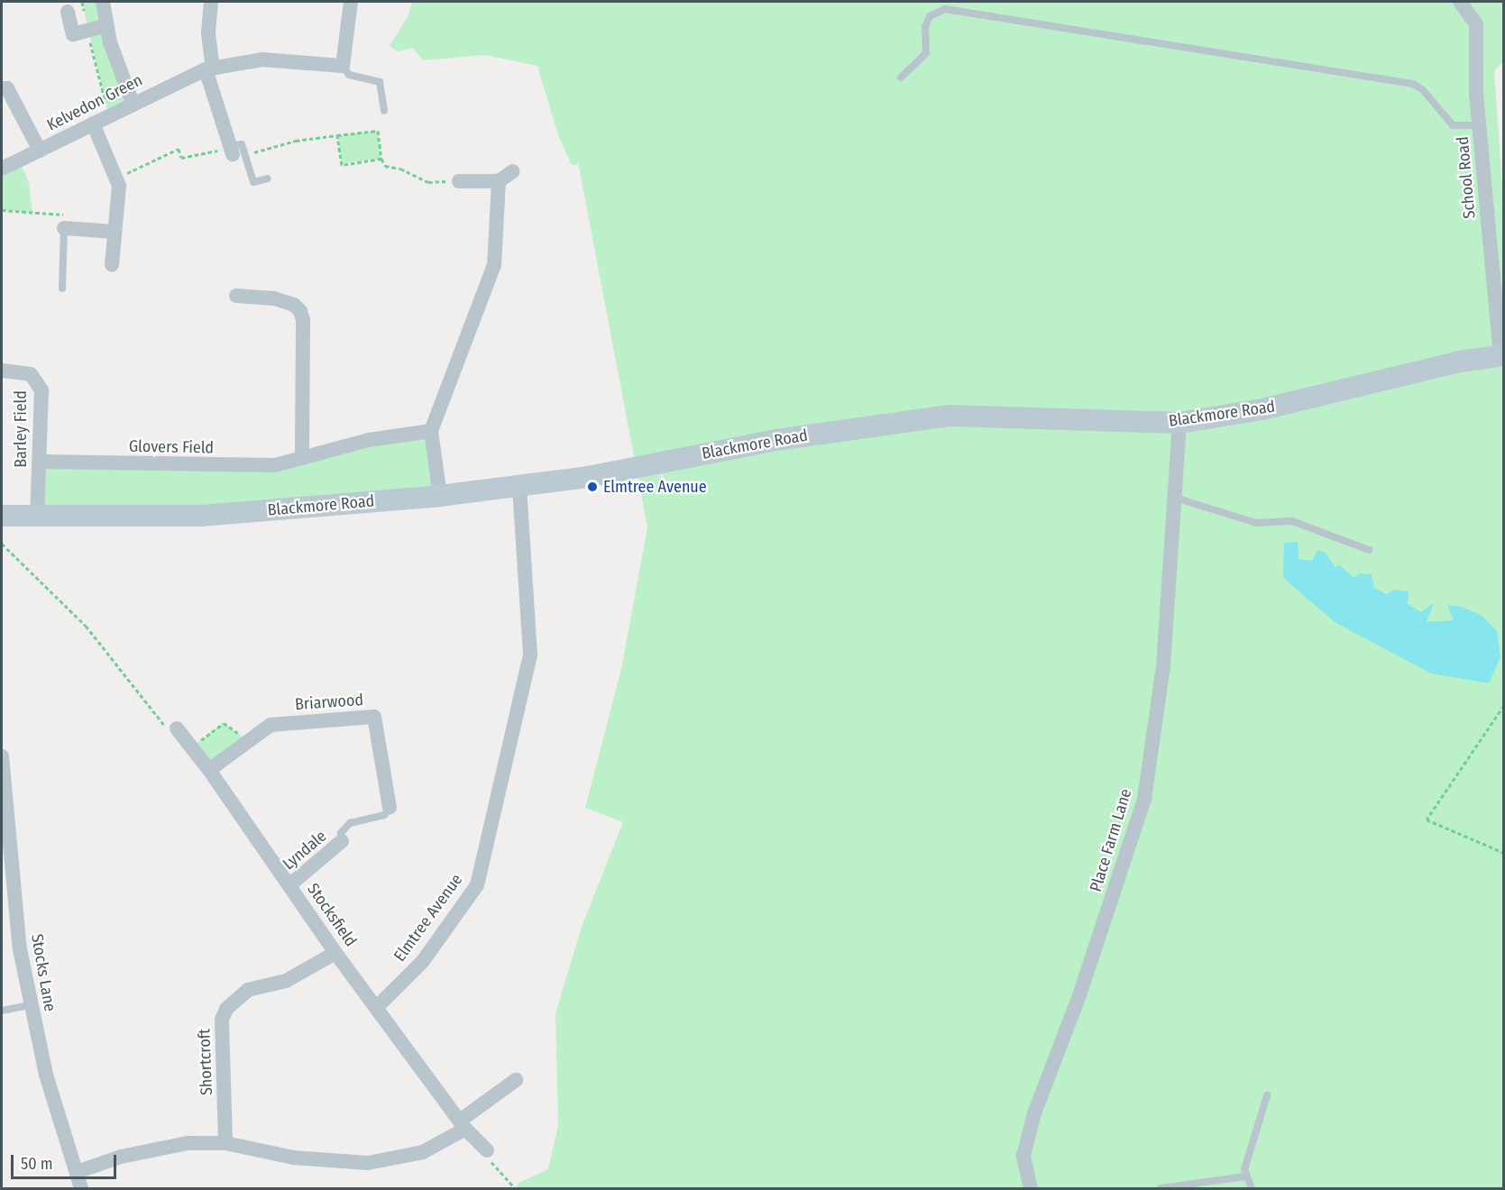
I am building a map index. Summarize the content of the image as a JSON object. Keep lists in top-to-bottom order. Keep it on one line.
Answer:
{"streets":{"street":["Kelvedon Green","School Road","Blackmore Road","Barley Field","Glovers Field","Briarwood","Place Farm Lane","Lyndale","Stocksfield","Elmtree Avenue","Stocks Lane","Shortcroft"]},"crossings":[["School Road","Blackmore Road"],["Blackmore Road","Barley Field"],["Blackmore Road","Place Farm Lane"],["Blackmore Road","Elmtree Avenue"],["Barley Field","Glovers Field"],["Briarwood","Stocksfield"],["Lyndale","Stocksfield"],["Stocksfield","Elmtree Avenue"],["Stocksfield","Shortcroft"]],"places":["Elmtree Avenue"],"scale_bar":"50 m"}
